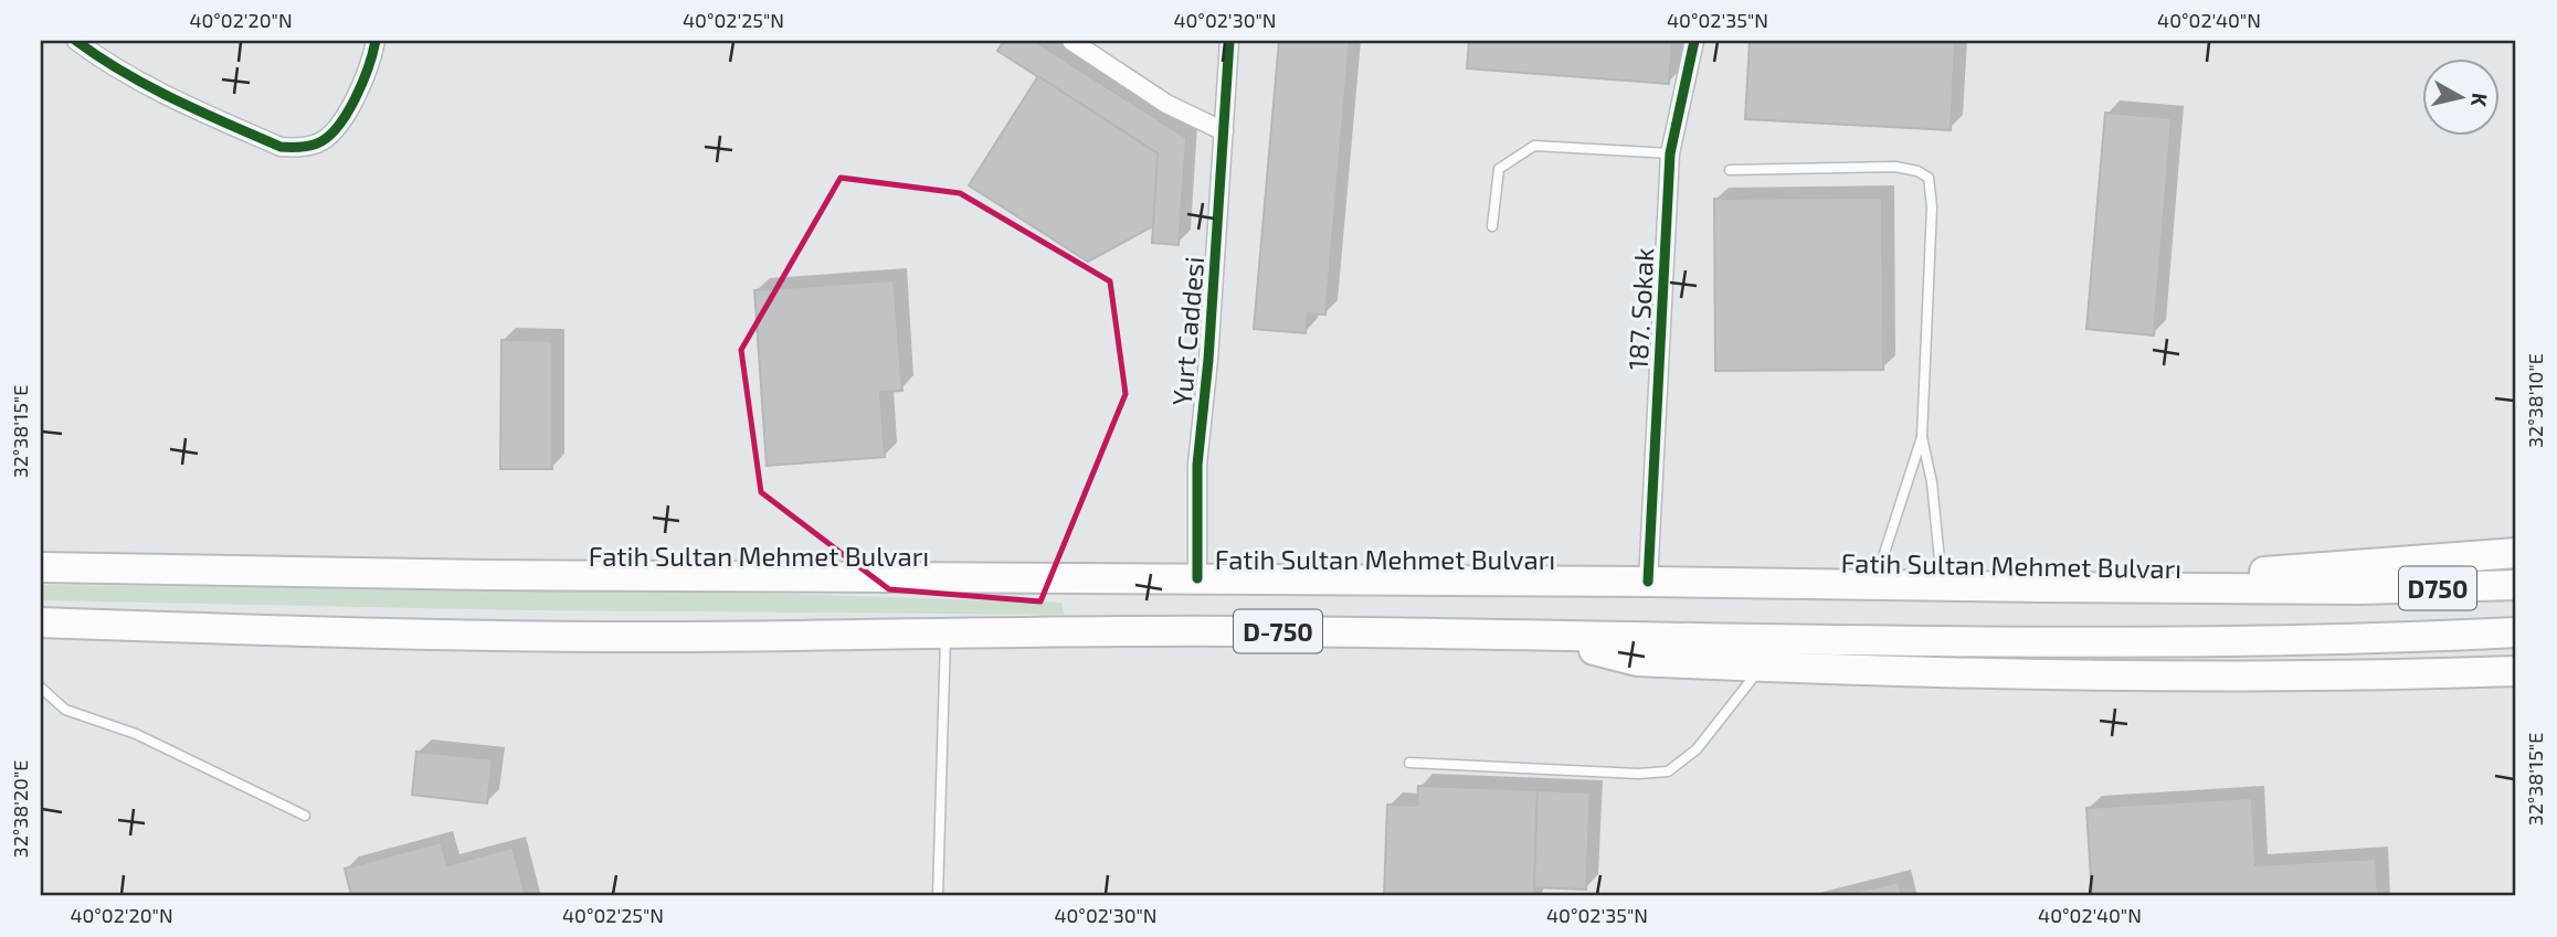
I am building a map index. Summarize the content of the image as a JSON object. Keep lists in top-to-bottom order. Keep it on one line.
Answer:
{"streets":{"highway":["Fatih Sultan Mehmet Bulvarı","D750","D-750"],"street":["187. Sokak","Yurt Caddesi"]},"crossings":[["187. Sokak","Fatih Sultan Mehmet Bulvarı"],["Yurt Caddesi","Fatih Sultan Mehmet Bulvarı"]],"north":"right","coordinates":["40°02'20\"N","40°02'25\"N","40°02'30\"N","40°02'35\"N","40°02'40\"N","32°38'10\"E","32°38'15\"E","32°38'20\"E"]}
